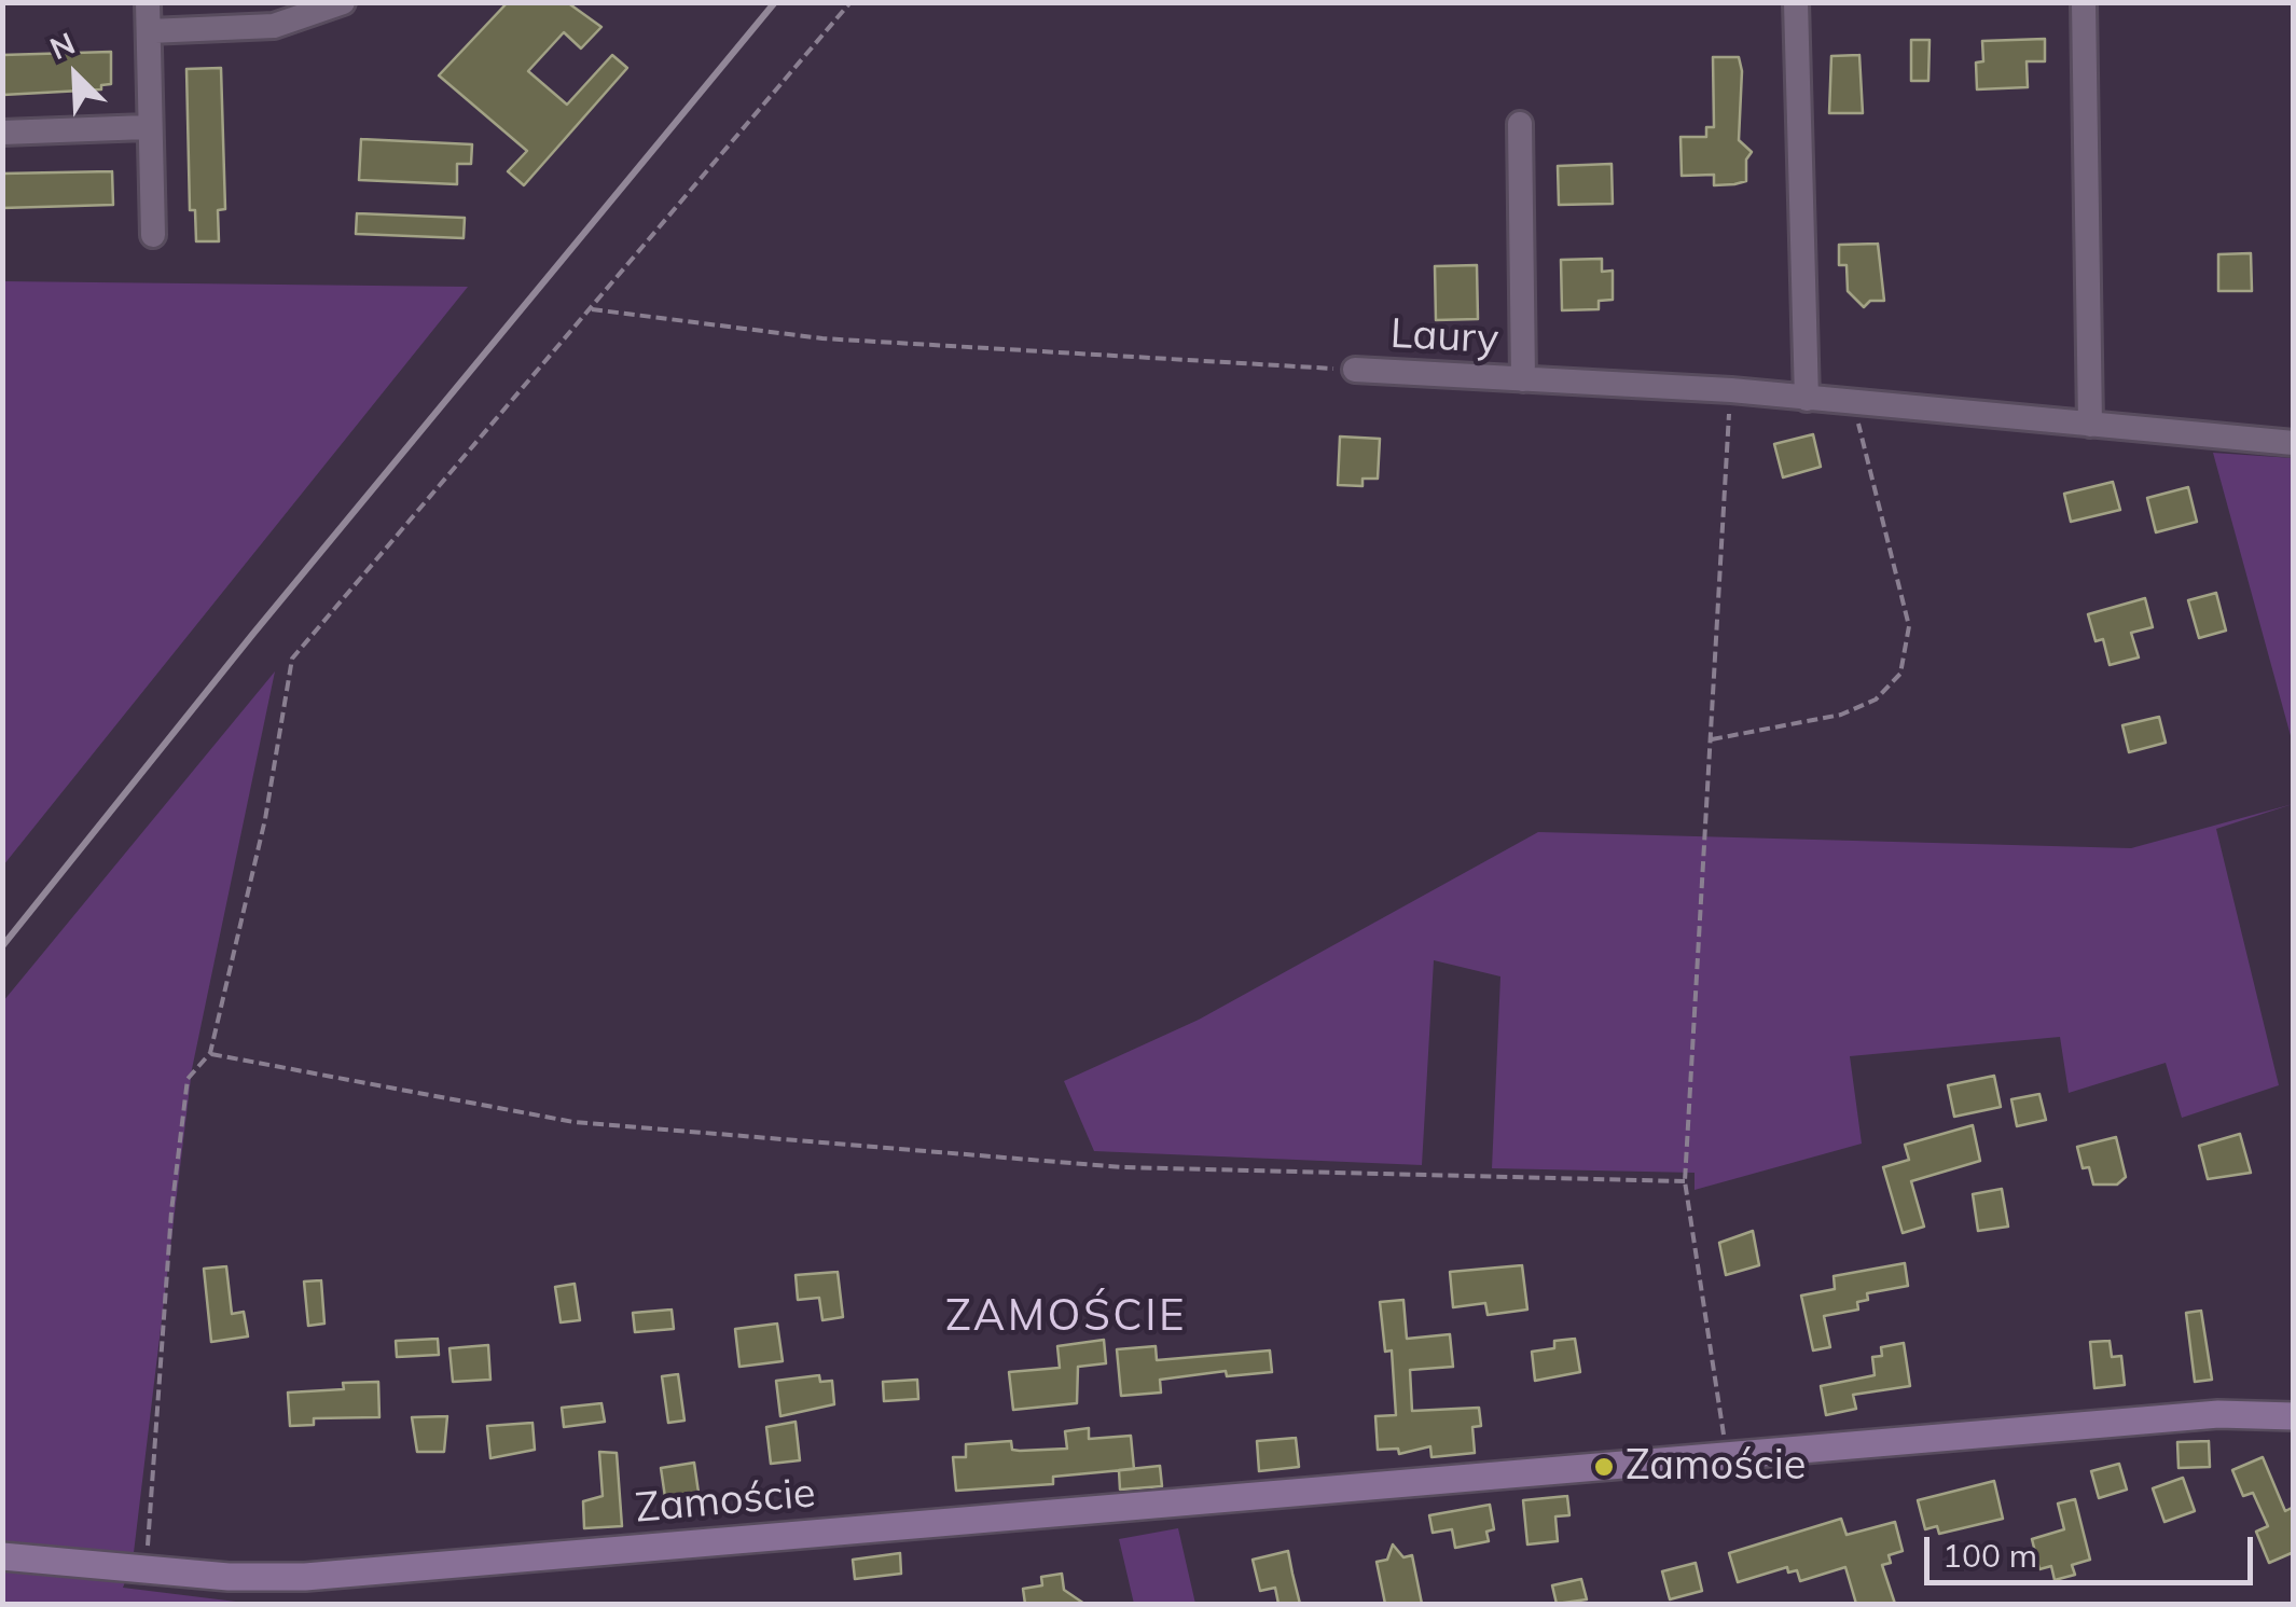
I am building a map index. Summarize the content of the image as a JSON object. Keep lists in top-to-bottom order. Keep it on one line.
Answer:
{"streets":{"street":["Laury","Zamoście"]},"districts":["ZAMOŚCIE"],"places":["Zamoście"],"scale_bar":"100 m","north":"top left"}
